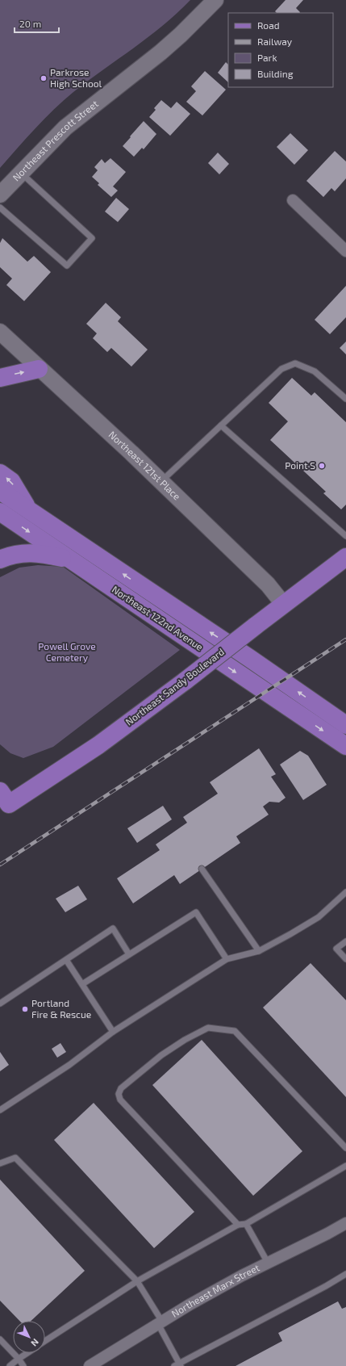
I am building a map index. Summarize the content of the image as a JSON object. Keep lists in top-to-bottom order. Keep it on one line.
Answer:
{"streets":{"main road":["Northeast 122nd Avenue","Northeast Sandy Boulevard"],"street":["Northeast Prescott Street","Northeast 121st Place","Northeast Marx Street"]},"crossings":[["Northeast 121st Place","Northeast Sandy Boulevard"]],"parks":["Powell Grove Cemetery"],"places":["Parkrose High School","Point S","Portland Fire & Rescue"],"legend":["Road","Railway","Park","Building"],"scale_bar":"20 m","north":"bottom right"}
